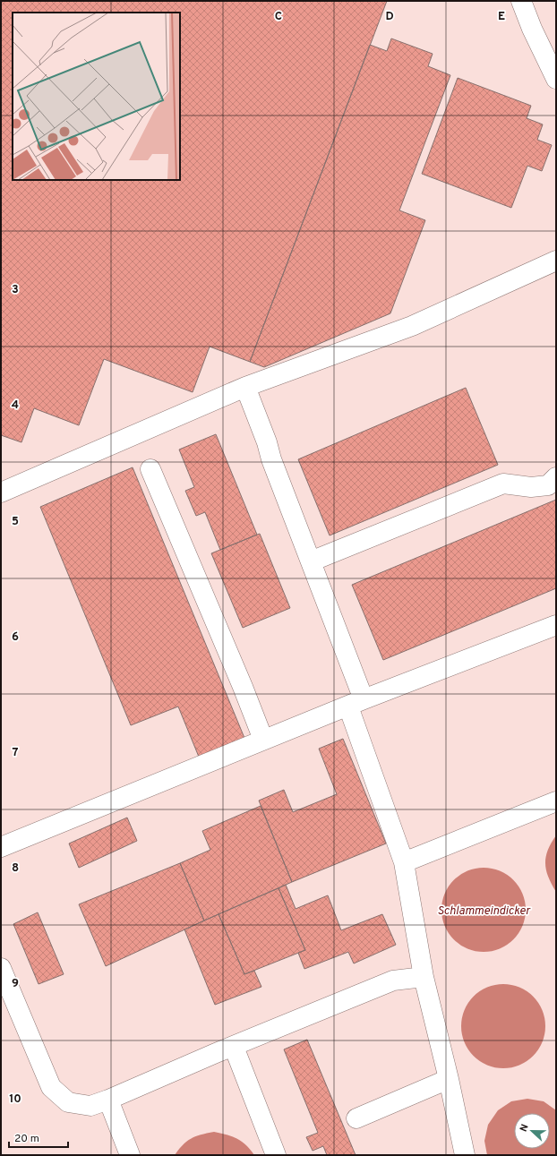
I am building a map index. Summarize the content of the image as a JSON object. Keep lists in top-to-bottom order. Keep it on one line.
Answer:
{"water":["Schlammeindicker"],"scale_bar":"20 m","north":"left","grid":{"columns":["C","D","E"],"rows":["3","4","5","6","7","8","9","10"]}}
